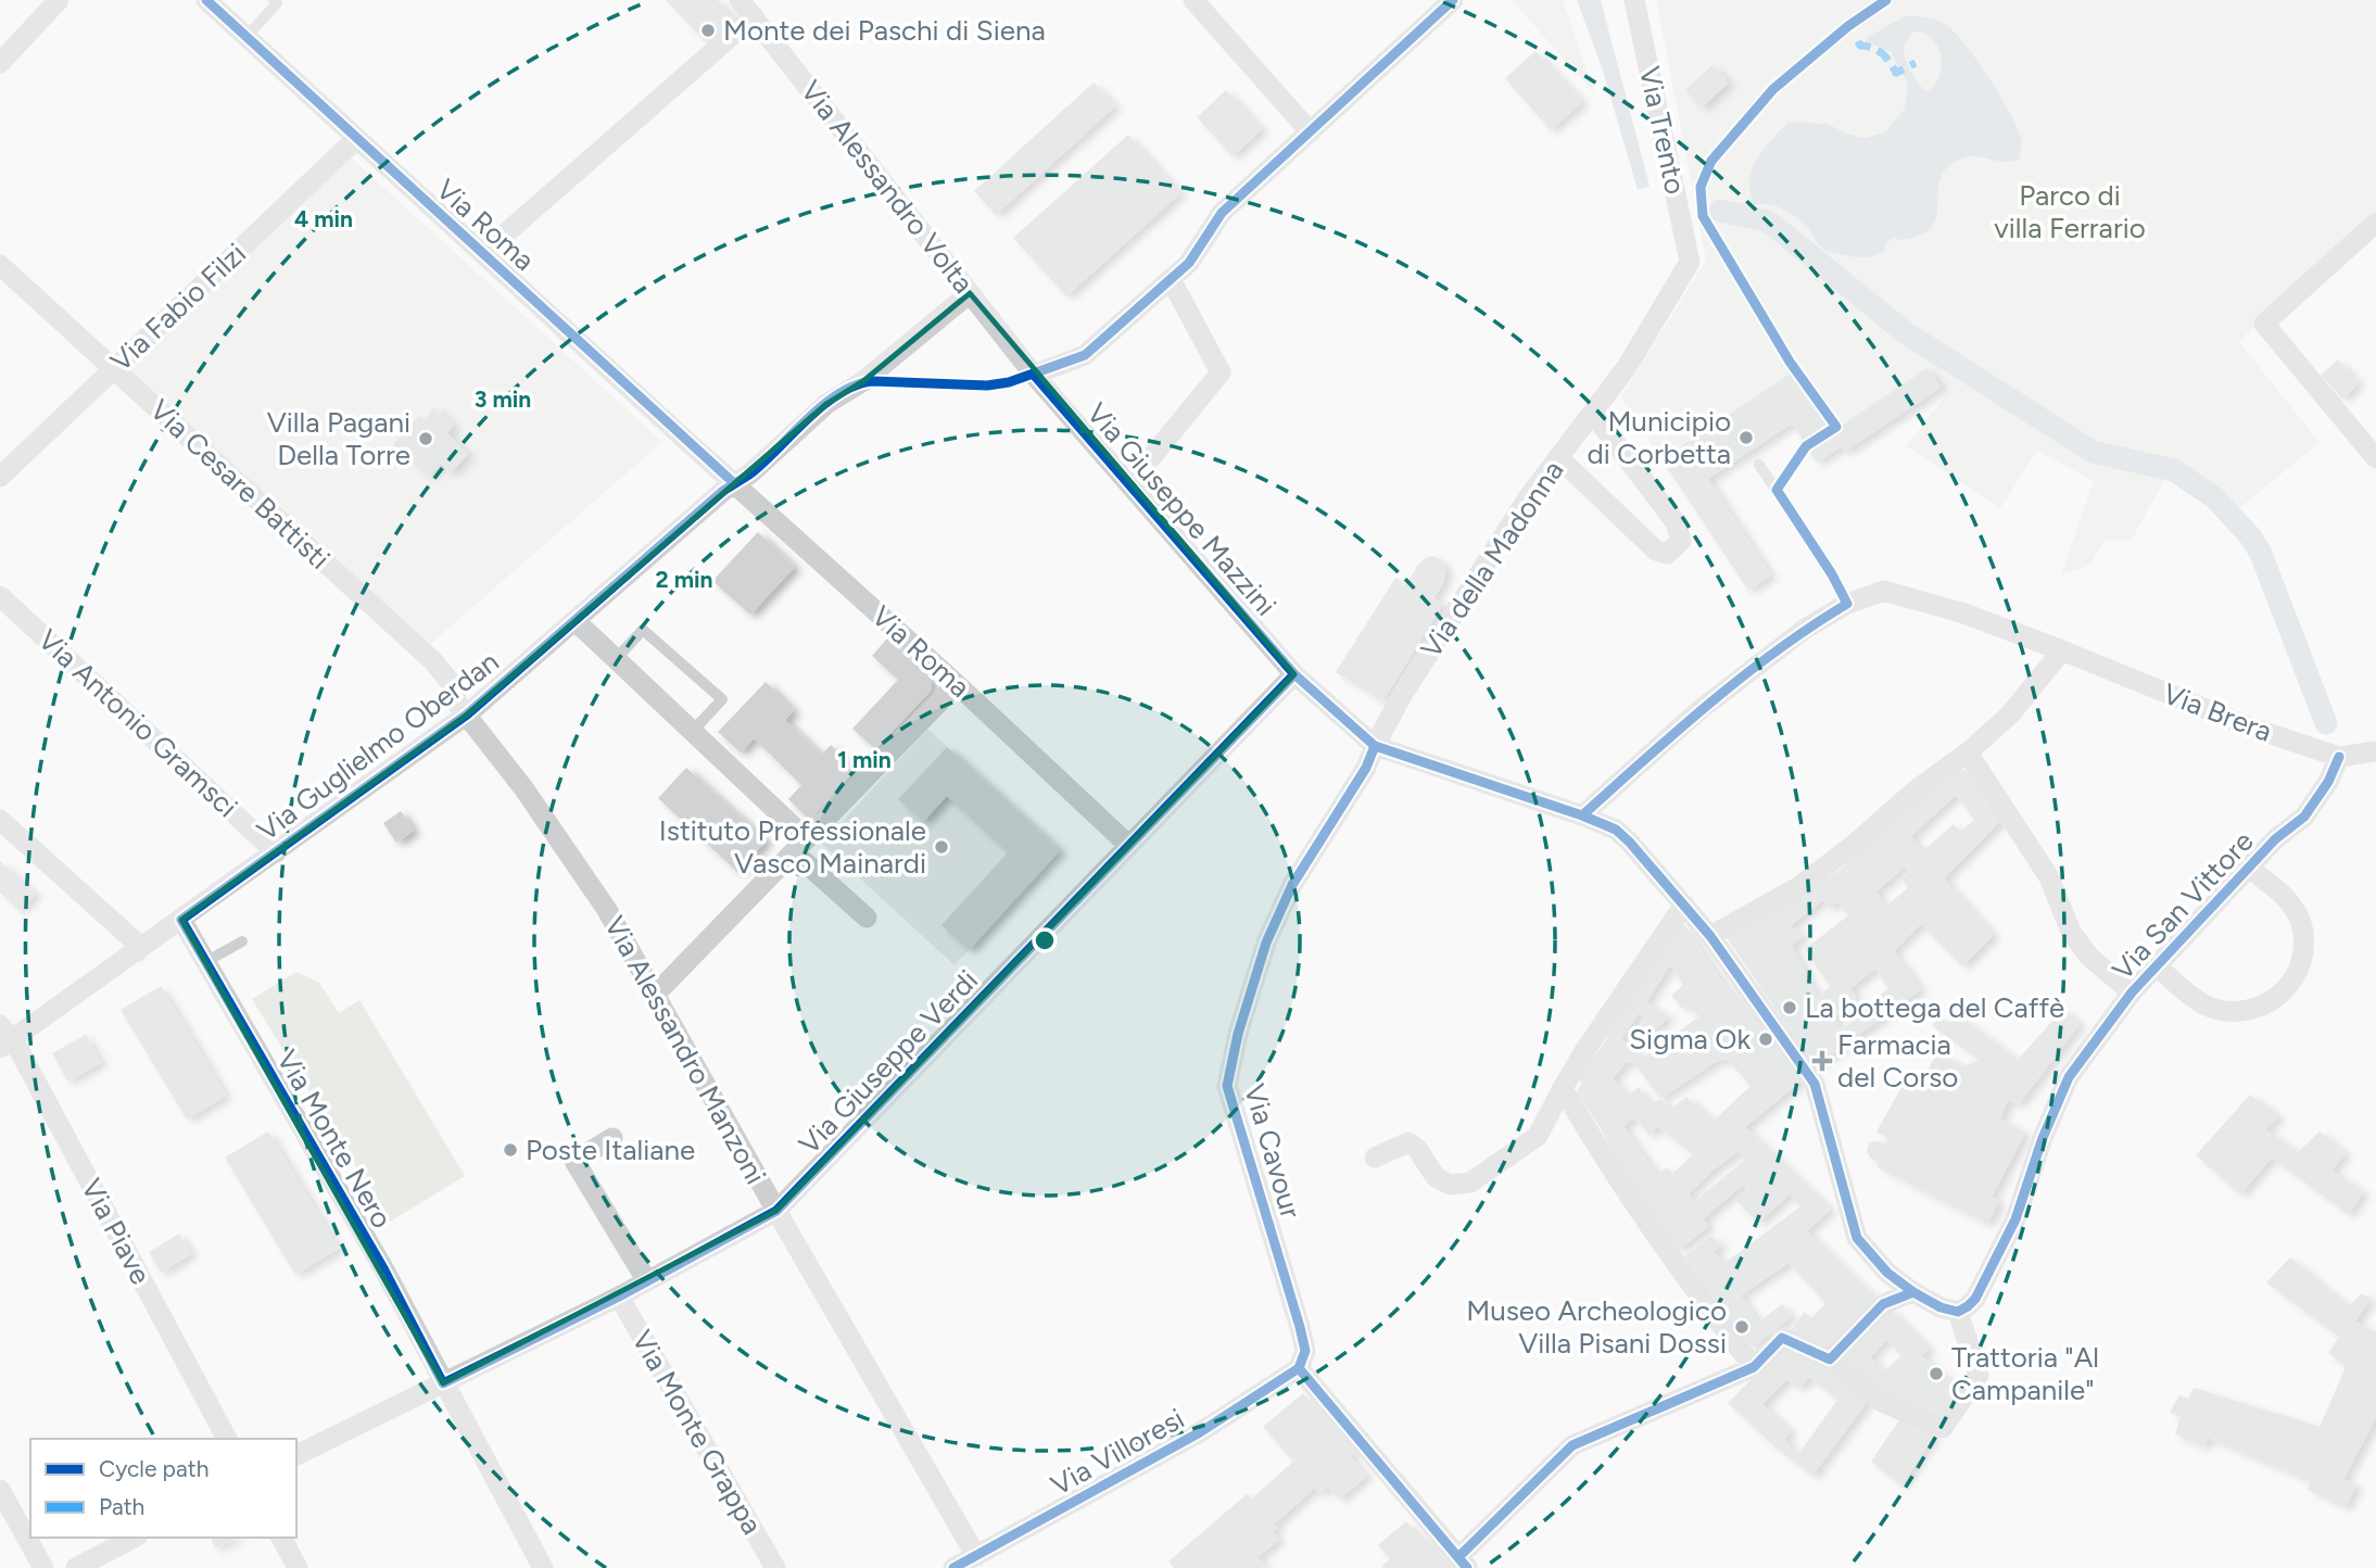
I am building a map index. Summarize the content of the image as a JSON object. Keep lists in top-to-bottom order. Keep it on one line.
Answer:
{"streets":{"street":["Via Trento","Via Alessandro Volta","Via Roma","Via Fabio Filzi","Via Cesare Battisti","Via Giuseppe Mazzini","Via della Madonna","Via Brera","Via Antonio Gramsci","Via Guglielmo Oberdan","Via San Vittore","Via Alessandro Manzoni","Via Giuseppe Verdi","Via Monte Nero","Via Cavour","Via Piave","Via Monte Grappa","Via Villoresi"]},"crossings":[["Via Trento","Via della Madonna"],["Via Alessandro Volta","Via Giuseppe Mazzini"],["Via Alessandro Volta","Via Guglielmo Oberdan"],["Via Roma","Via Fabio Filzi"],["Via Roma","Via Guglielmo Oberdan"],["Via Roma","Via Giuseppe Verdi"],["Via Fabio Filzi","Via Cesare Battisti"],["Via Cesare Battisti","Via Guglielmo Oberdan"],["Via Cesare Battisti","Via Alessandro Manzoni"],["Via Giuseppe Mazzini","Via della Madonna"],["Via Giuseppe Mazzini","Via Giuseppe Verdi"],["Via Giuseppe Mazzini","Via Cavour"],["Via della Madonna","Via Cavour"],["Via Brera","Via San Vittore"],["Via Antonio Gramsci","Via Guglielmo Oberdan"],["Via Guglielmo Oberdan","Via Alessandro Manzoni"],["Via Guglielmo Oberdan","Via Monte Nero"],["Via Guglielmo Oberdan","Via Piave"],["Via Alessandro Manzoni","Via Giuseppe Verdi"],["Via Alessandro Manzoni","Via Villoresi"],["Via Giuseppe Verdi","Via Monte Nero"],["Via Giuseppe Verdi","Via Monte Grappa"],["Via Cavour","Via Villoresi"]],"parks":["Parco di villa Ferrario"],"places":{"other":["Monte dei Paschi di Siena","Municipio di Corbetta","Villa Pagani Della Torre","Istituto Professionale Vasco Mainardi","La bottega del Caffè","Sigma Ok","Poste Italiane","Museo Archeologico Villa Pisani Dossi","Trattoria \"Al Campanile\""],"health":["Farmacia del Corso"]},"legend":["Cycle path","Path"],"rings":["4 min","3 min","2 min","1 min"]}
